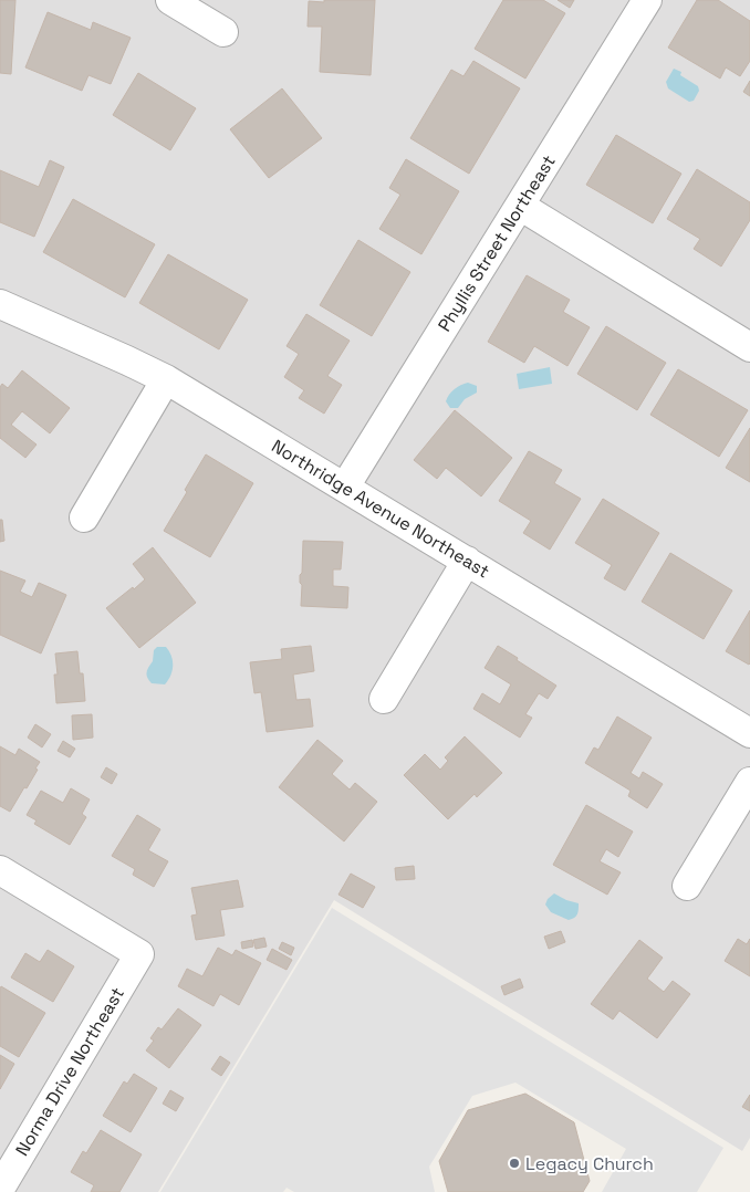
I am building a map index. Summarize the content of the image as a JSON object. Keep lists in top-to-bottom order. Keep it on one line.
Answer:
{"streets":{"street":["Phyllis Street Northeast","Northridge Avenue Northeast","Norma Drive Northeast"]},"crossings":[["Phyllis Street Northeast","Northridge Avenue Northeast"]],"places":["Legacy Church"]}
